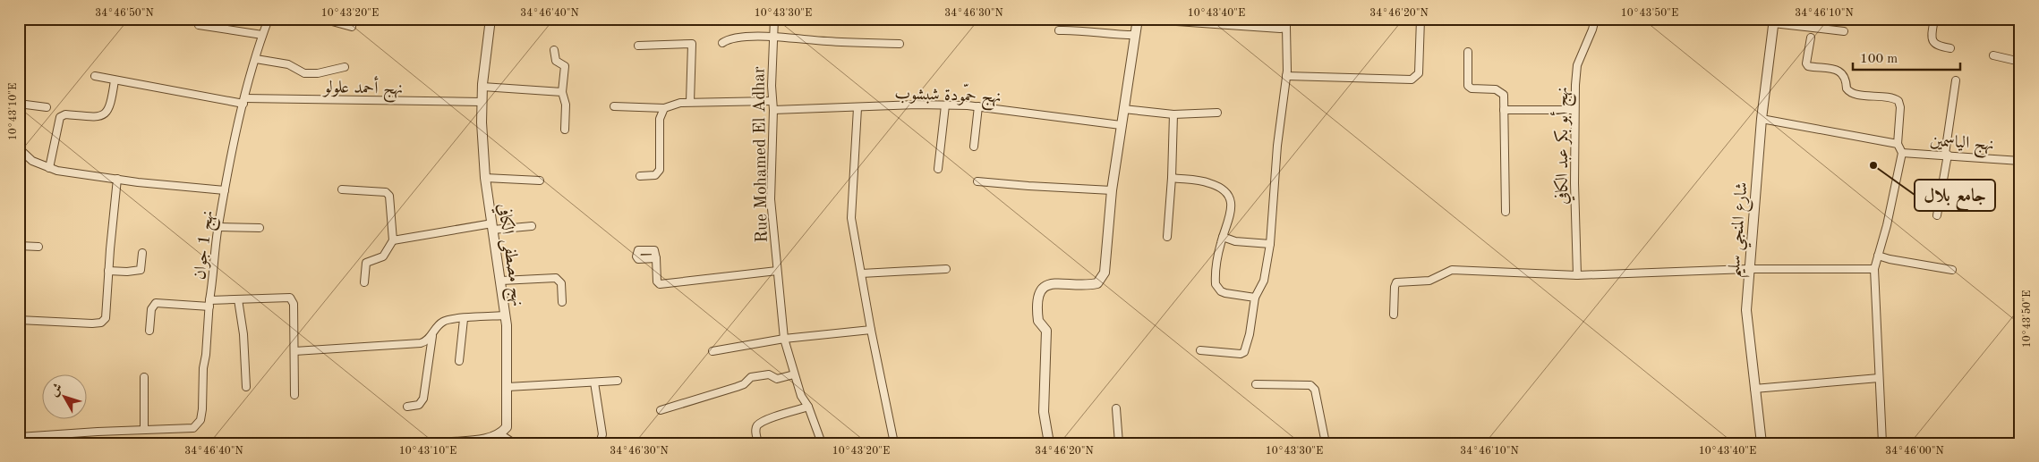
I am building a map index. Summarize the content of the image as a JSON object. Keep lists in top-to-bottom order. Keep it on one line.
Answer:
{"streets":{"street":["نهج أحمد علولو","نهج حمّودة شبشوب","نهج الياسمين","نهج أبو بكر عبد الكافي","Rue Mohamed El Adhar","شارع المنجي سليم","نهج 1 جوان","نهج مصطفى الكافي"]},"crossings":[["نهج أحمد علولو","نهج 1 جوان"],["نهج أحمد علولو","نهج مصطفى الكافي"],["نهج حمّودة شبشوب","Rue Mohamed El Adhar"]],"places":["جامع بلال"],"scale_bar":"100 m","north":"top left","coordinates":["34°46'50\"N","10°43'20\"E","34°46'40\"N","10°43'30\"E","34°46'30\"N","10°43'40\"E","34°46'20\"N","10°43'50\"E","34°46'10\"N","10°43'10\"E","34°46'00\"N"]}
